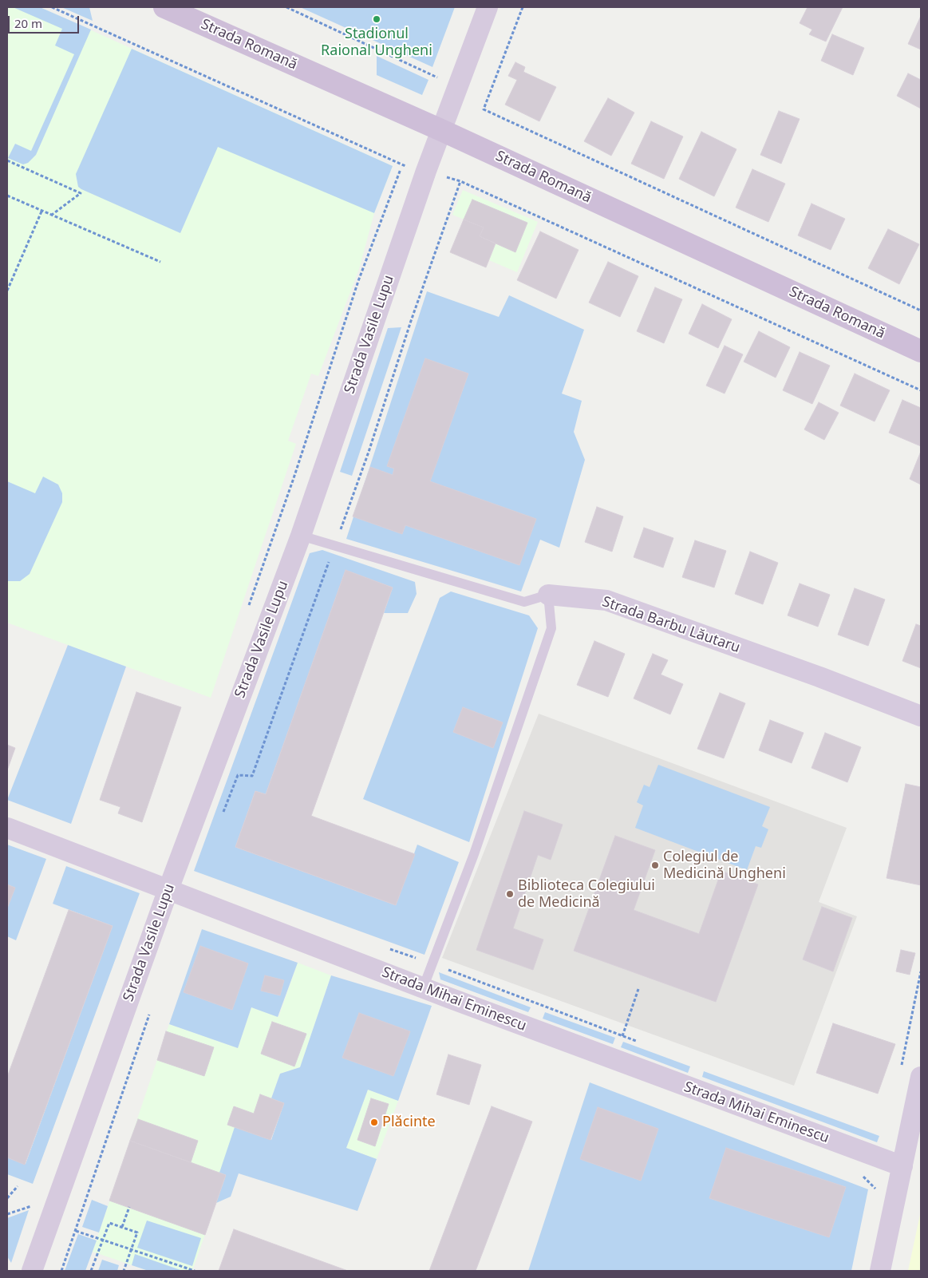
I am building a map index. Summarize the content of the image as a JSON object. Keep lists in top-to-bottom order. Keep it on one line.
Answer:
{"streets":{"main road":["Strada Romană"],"street":["Strada Vasile Lupu","Strada Barbu Lăutaru","Strada Mihai Eminescu"]},"crossings":[["Strada Romană","Strada Vasile Lupu"],["Strada Vasile Lupu","Strada Barbu Lăutaru"],["Strada Vasile Lupu","Strada Mihai Eminescu"]],"places":["Stadionul Raional Ungheni","Colegiul de Medicină Ungheni","Biblioteca Colegiului de Medicină","Plăcinte"],"scale_bar":"20 m"}
